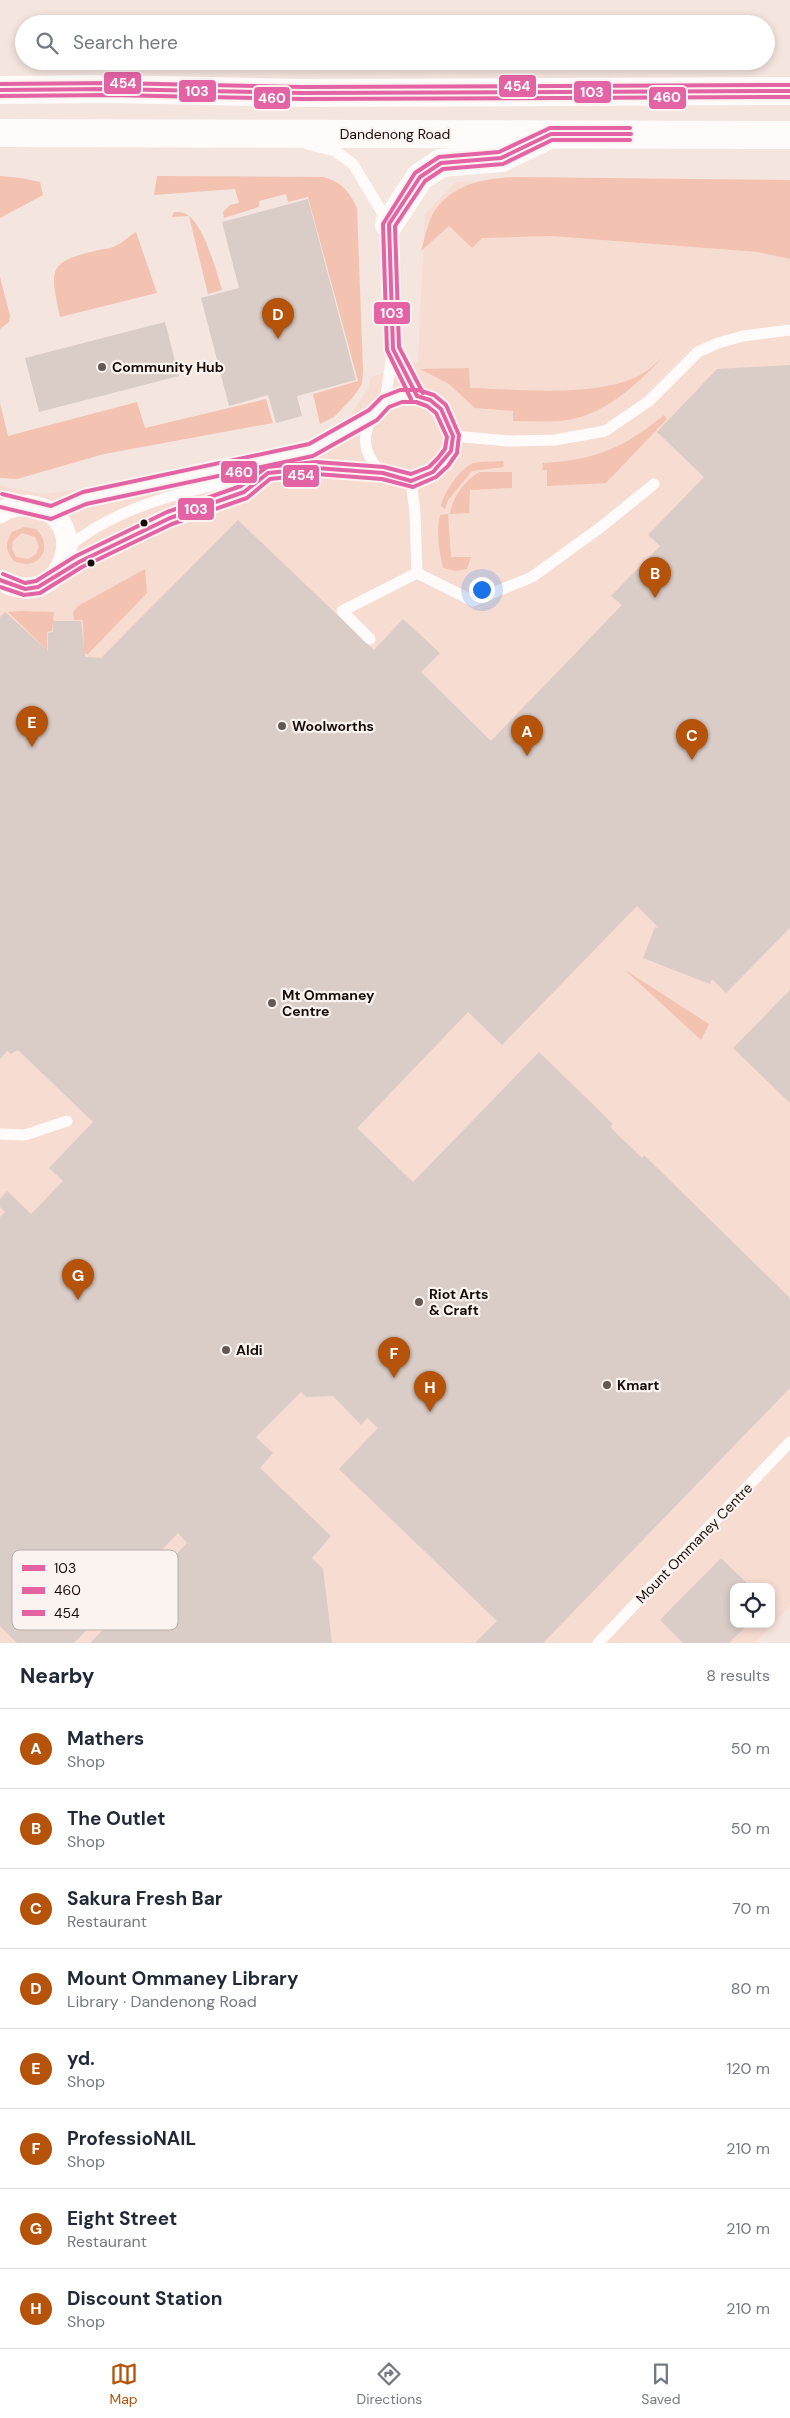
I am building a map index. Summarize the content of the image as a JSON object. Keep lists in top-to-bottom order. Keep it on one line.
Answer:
{"streets":{"main road":["Dandenong Road"],"lane":["Mount Ommaney Centre"]},"places":["Community Hub","Woolworths","Mt Ommaney Centre","Riot Arts & Craft","Aldi","Kmart"],"lines":["transit line 454","transit line 103","transit line 460"],"legend":["103","460","454"],"page":{"search":"Search here","pins":["D","B","E","A","C","G","F","H"],"heading":["Nearby","8 results"],"list":[{"mark":"A","name":"Mathers","note":"Shop","value":"50 m"},{"mark":"B","name":"The Outlet","note":"Shop","value":"50 m"},{"mark":"C","name":"Sakura Fresh Bar","note":"Restaurant","value":"70 m"},{"mark":"D","name":"Mount Ommaney Library","note":"Library · Dandenong Road","value":"80 m"},{"mark":"E","name":"yd.","note":"Shop","value":"120 m"},{"mark":"F","name":"ProfessioNAIL","note":"Shop","value":"210 m"},{"mark":"G","name":"Eight Street","note":"Restaurant","value":"210 m"},{"mark":"H","name":"Discount Station","note":"Shop","value":"210 m"}],"nav":["Map","Directions","Saved"]}}
